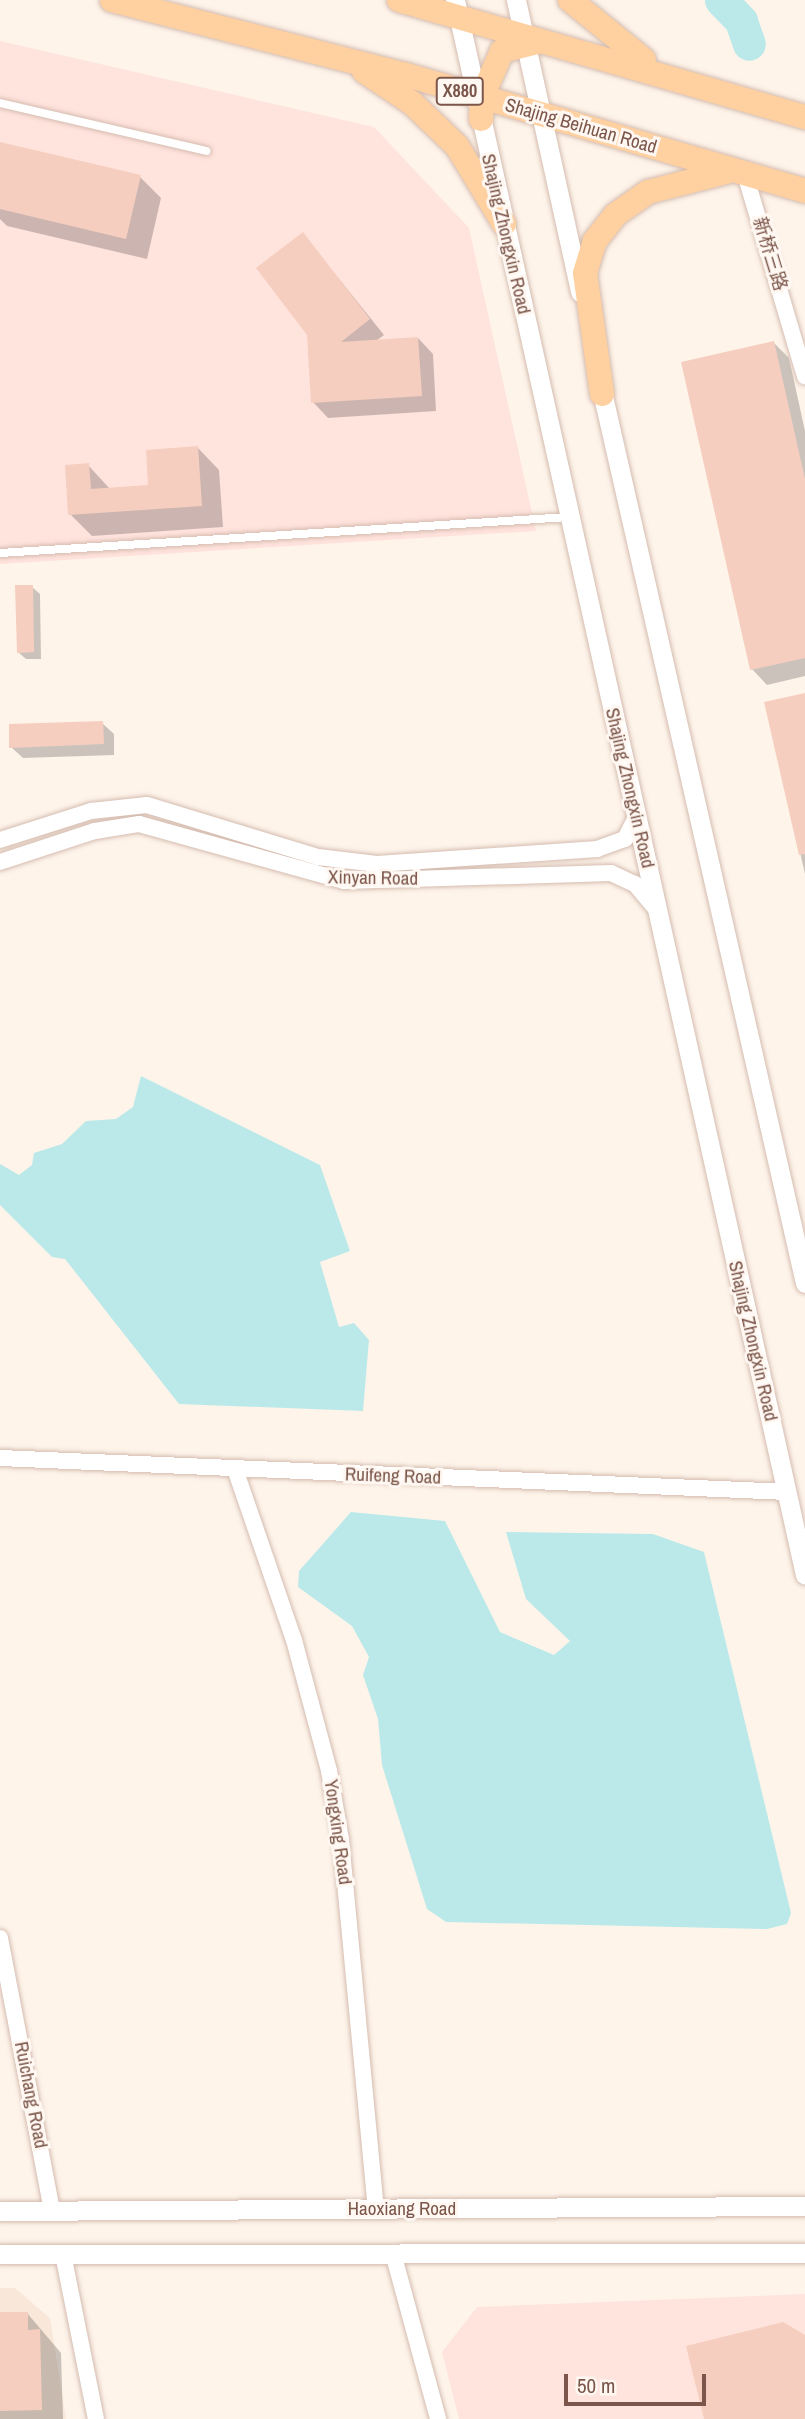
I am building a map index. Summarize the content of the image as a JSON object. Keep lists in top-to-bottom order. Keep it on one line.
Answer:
{"streets":{"main road":["X880","Shajing Beihuan Road"],"street":["Shajing Zhongxin Road","新桥三路","Xinyan Road","Ruifeng Road","Yongxing Road","Ruichang Road","Haoxiang Road"]},"crossings":[["Shajing Beihuan Road","Shajing Zhongxin Road"],["Shajing Beihuan Road","新桥三路"],["Shajing Zhongxin Road","Xinyan Road"],["Shajing Zhongxin Road","Ruifeng Road"],["Ruifeng Road","Yongxing Road"],["Yongxing Road","Haoxiang Road"],["Ruichang Road","Haoxiang Road"]],"scale_bar":"50 m"}
